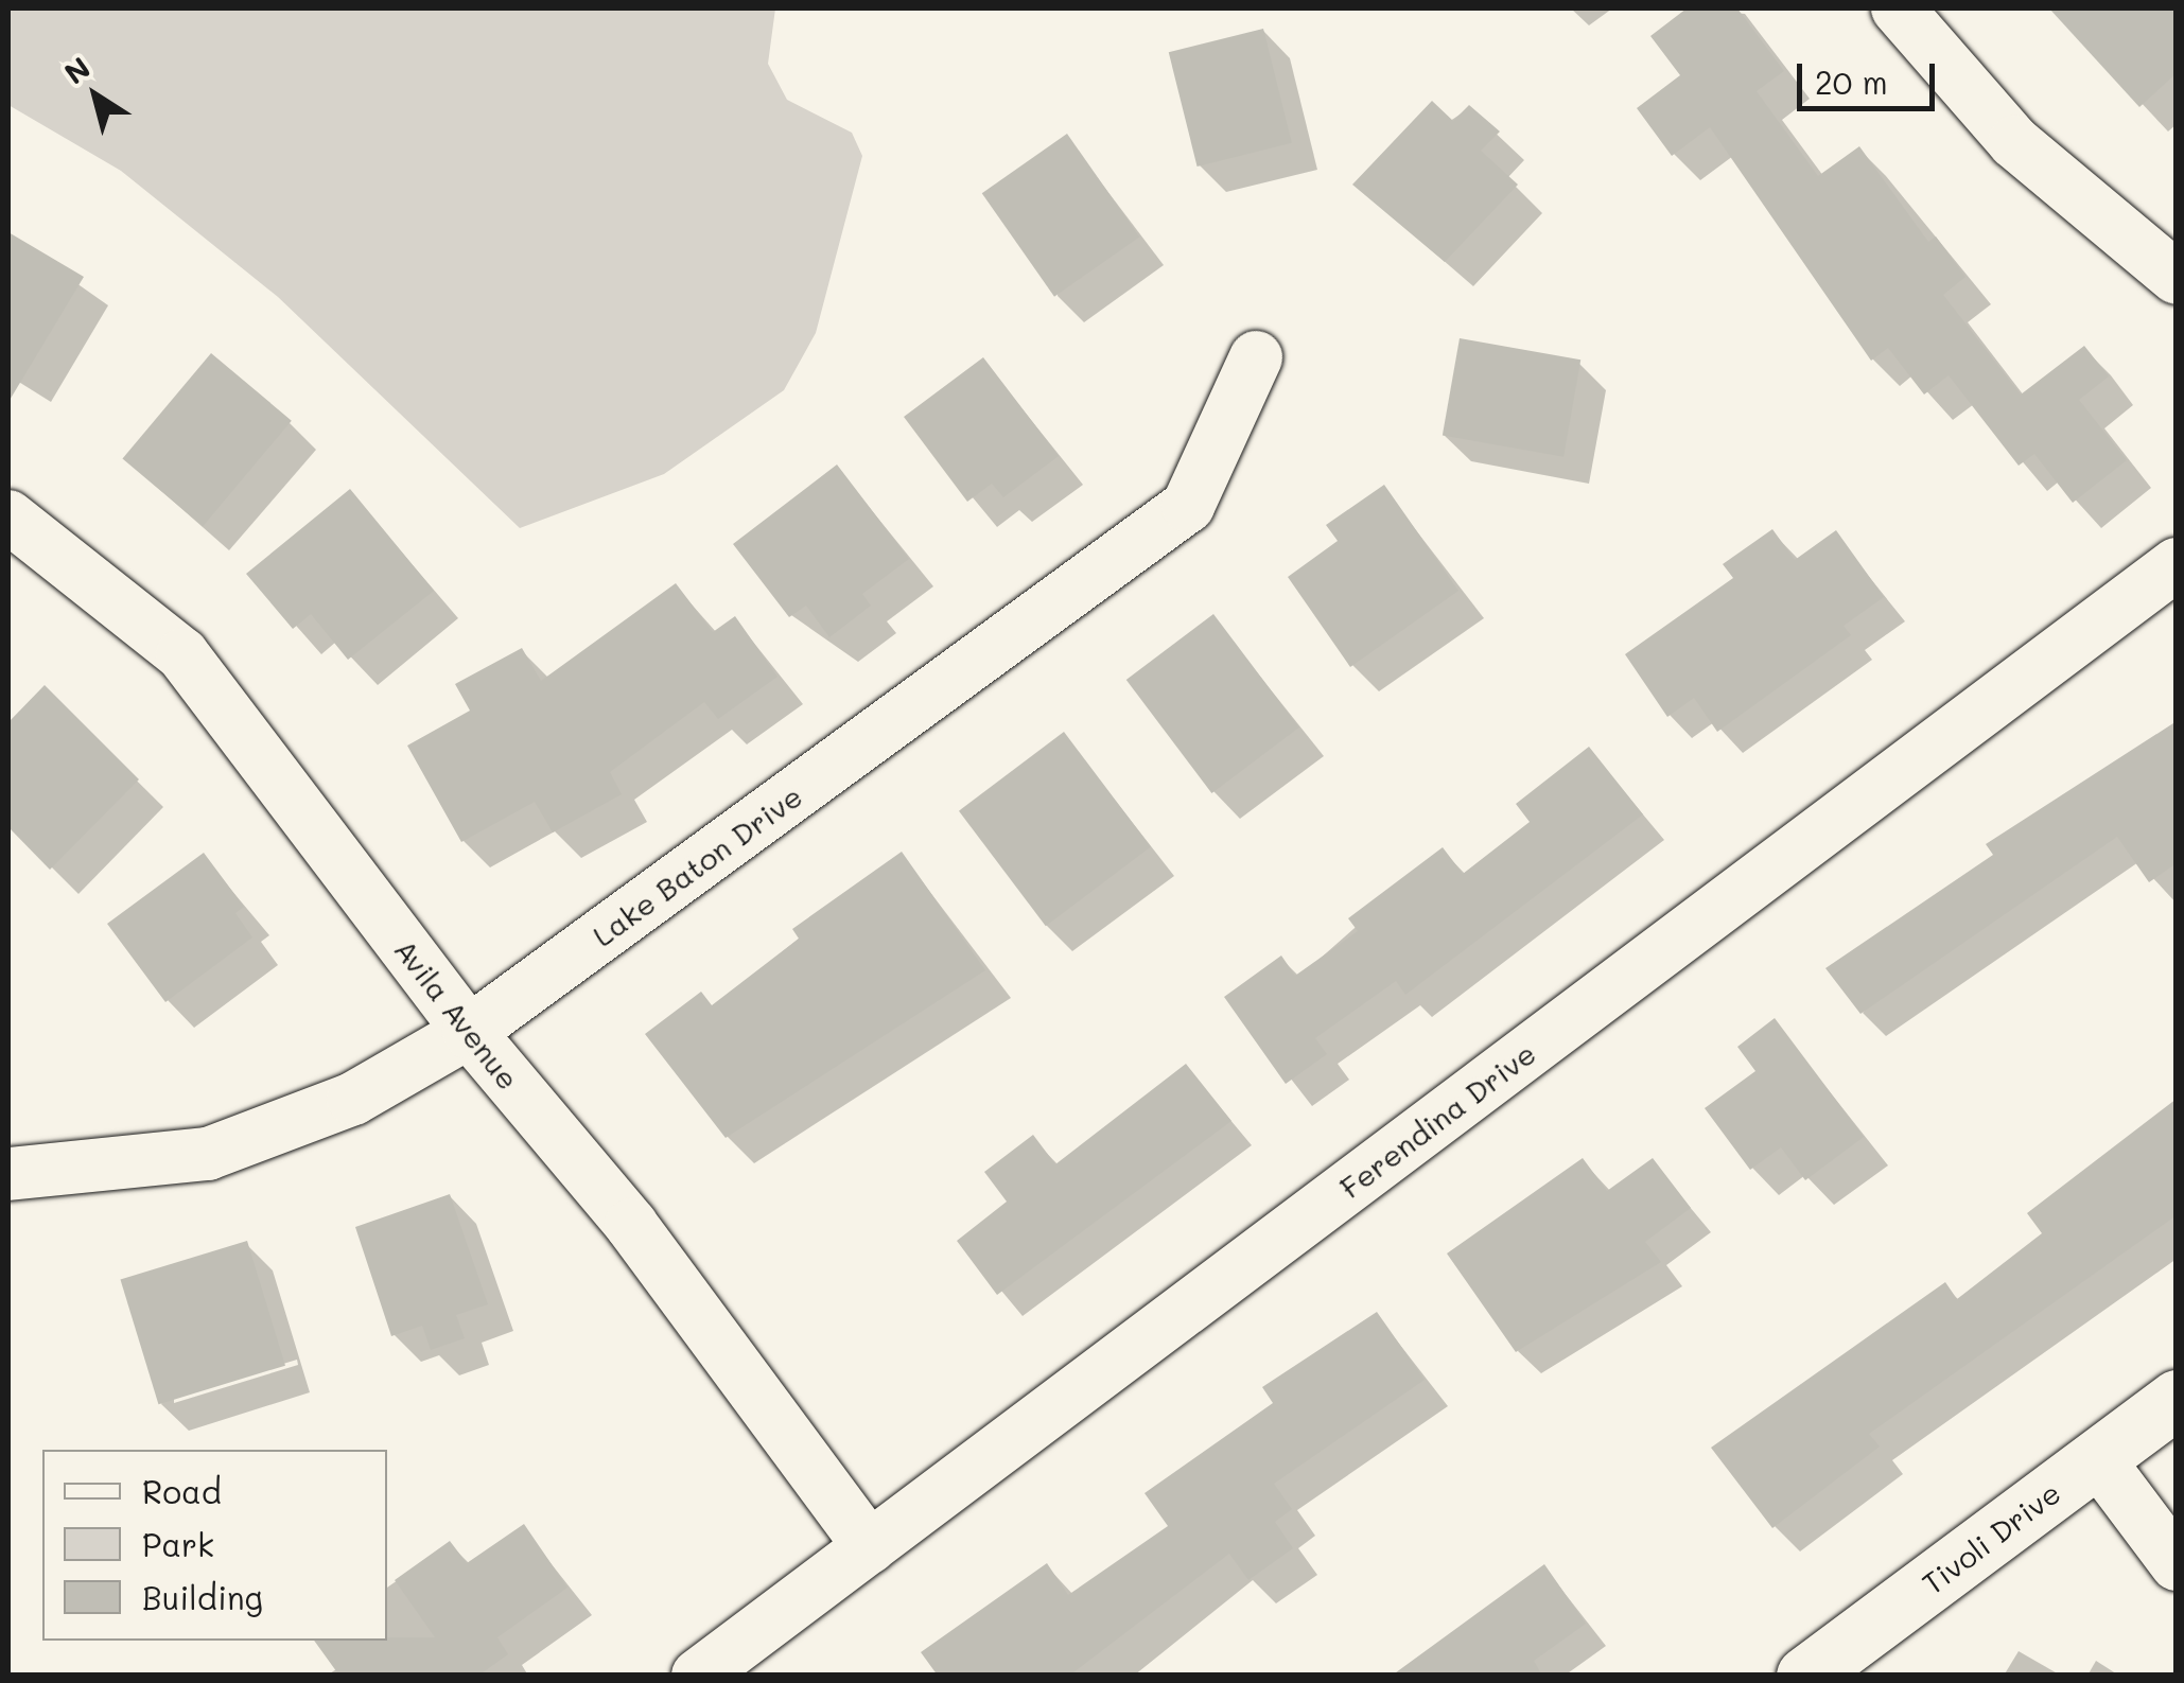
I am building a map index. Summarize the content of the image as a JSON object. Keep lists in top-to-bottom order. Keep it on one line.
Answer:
{"streets":{"street":["Lake Baton Drive","Avila Avenue","Ferendina Drive","Tivoli Drive"]},"crossings":[["Lake Baton Drive","Avila Avenue"],["Avila Avenue","Ferendina Drive"]],"legend":["Road","Park","Building"],"scale_bar":"20 m","north":"top left"}
